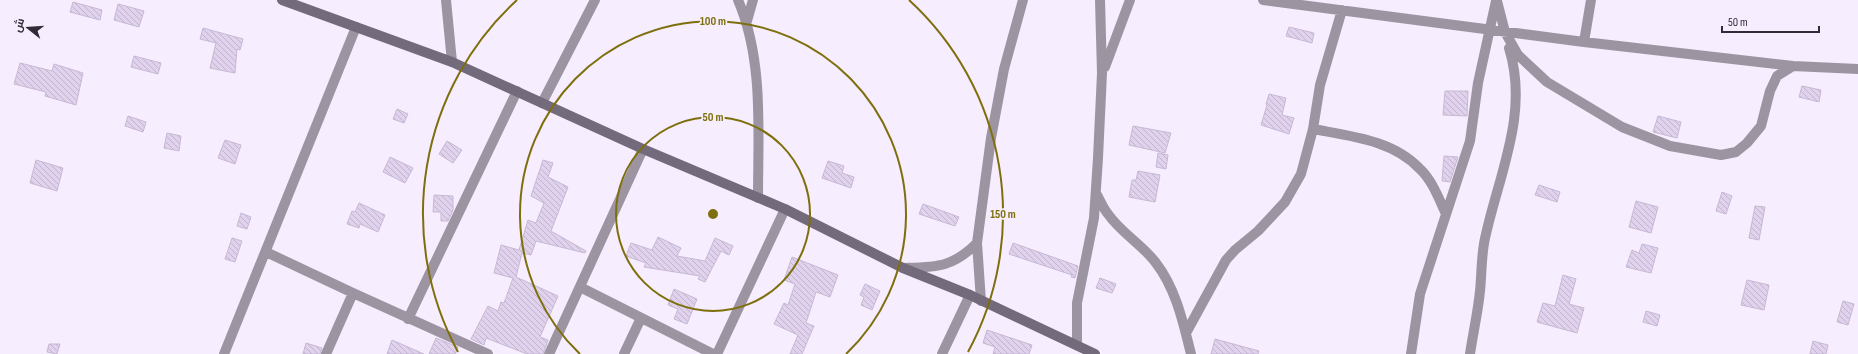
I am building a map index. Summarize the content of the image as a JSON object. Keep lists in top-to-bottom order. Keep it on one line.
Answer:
{"scale_bar":"50 m","north":"left","rings":["100 m","50 m","150 m"]}
